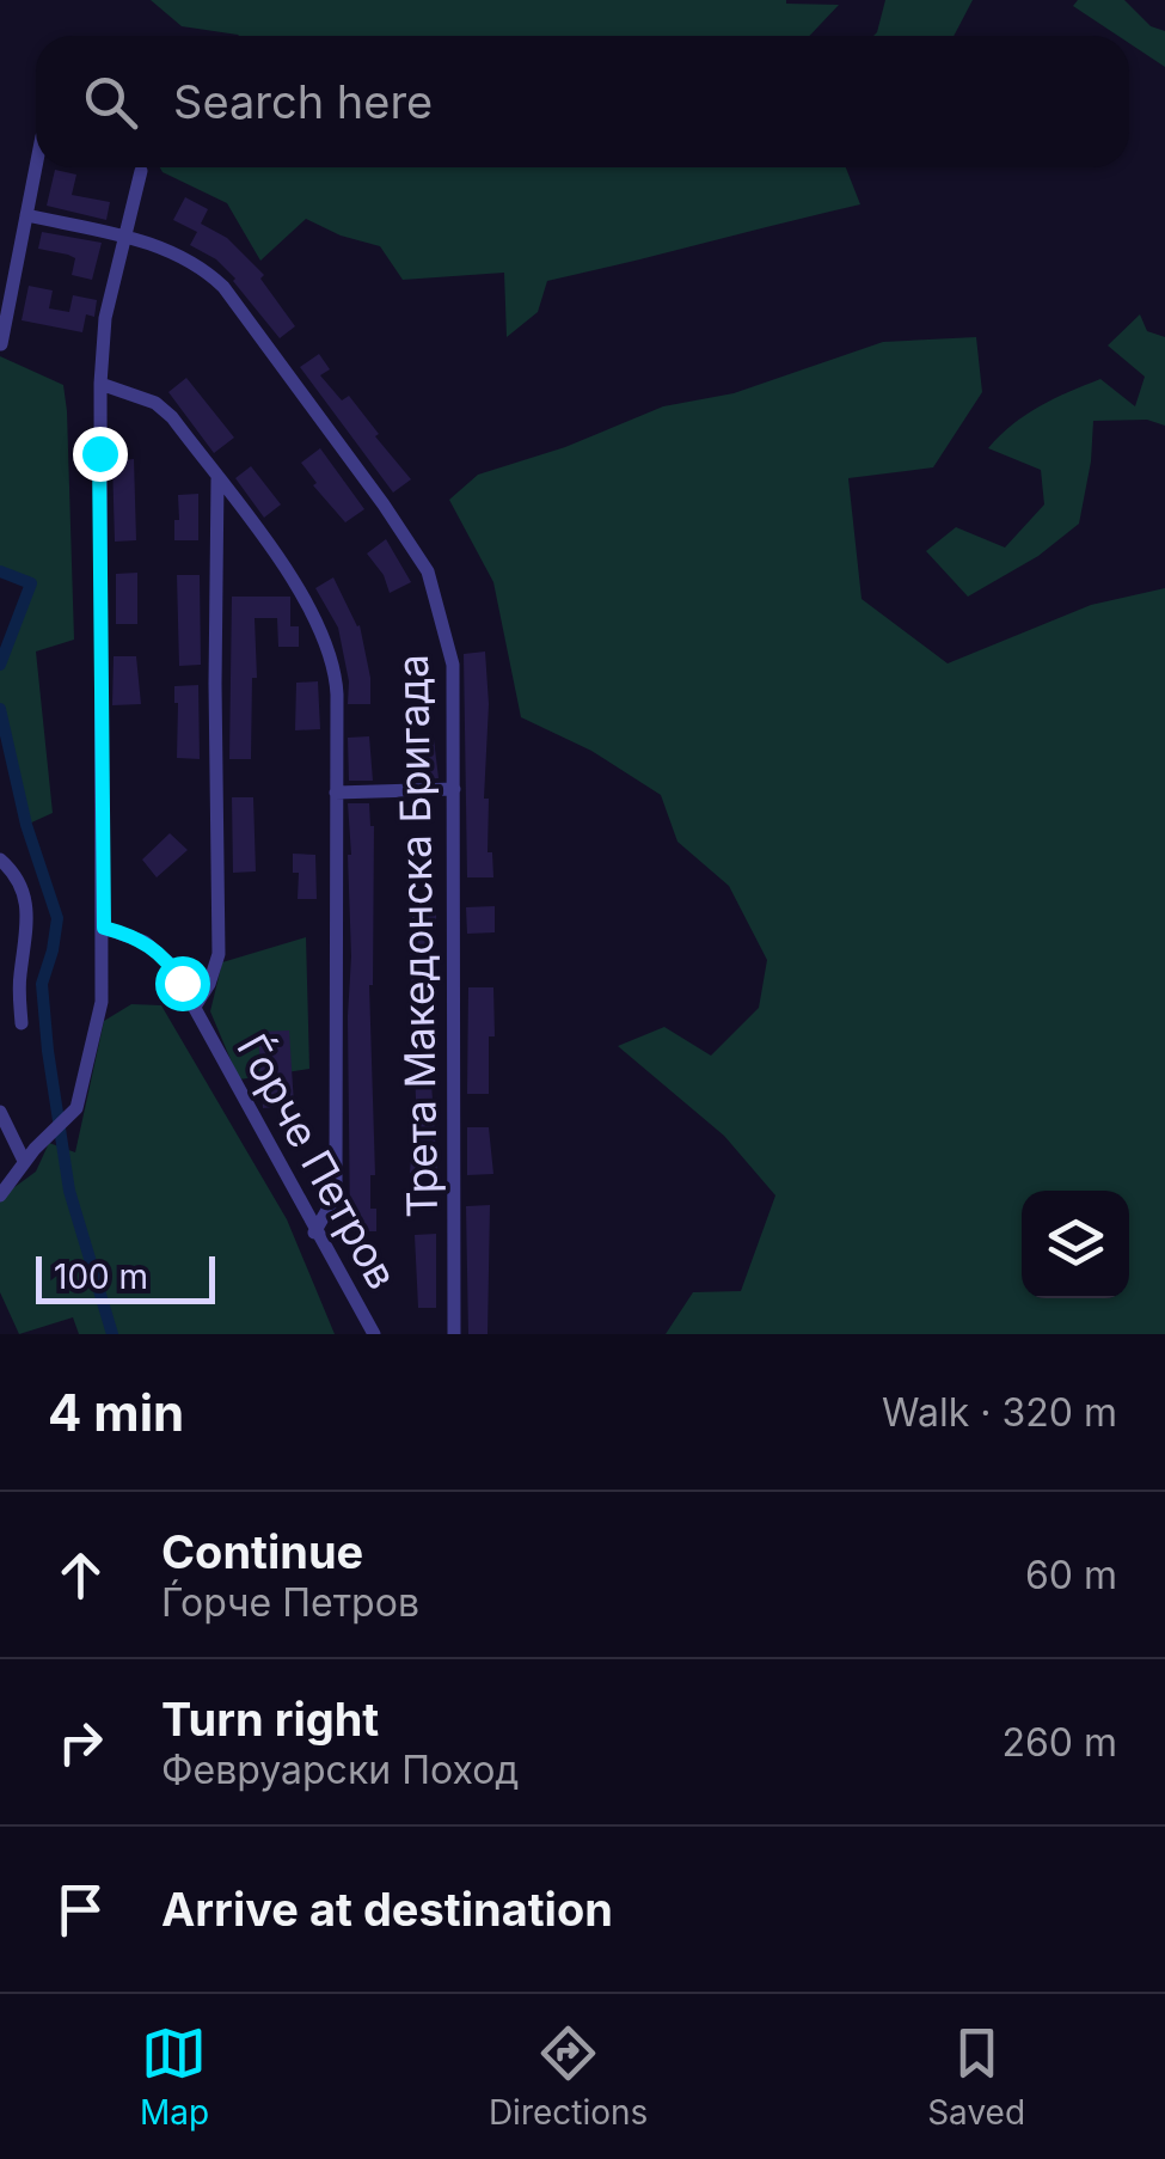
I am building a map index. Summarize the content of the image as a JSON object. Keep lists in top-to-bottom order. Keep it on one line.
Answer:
{"streets":{"street":["Трета Македонска Бригада","Ѓорче Петров"]},"scale_bar":"100 m","page":{"search":"Search here","scale":"100 m","heading":["4 min","Walk · 320 m"],"list":[["Continue","Ѓорче Петров","60 m"],["Turn right","Февруарски Поход","260 m"],"Arrive at destination"],"nav":["Map","Directions","Saved"]}}
